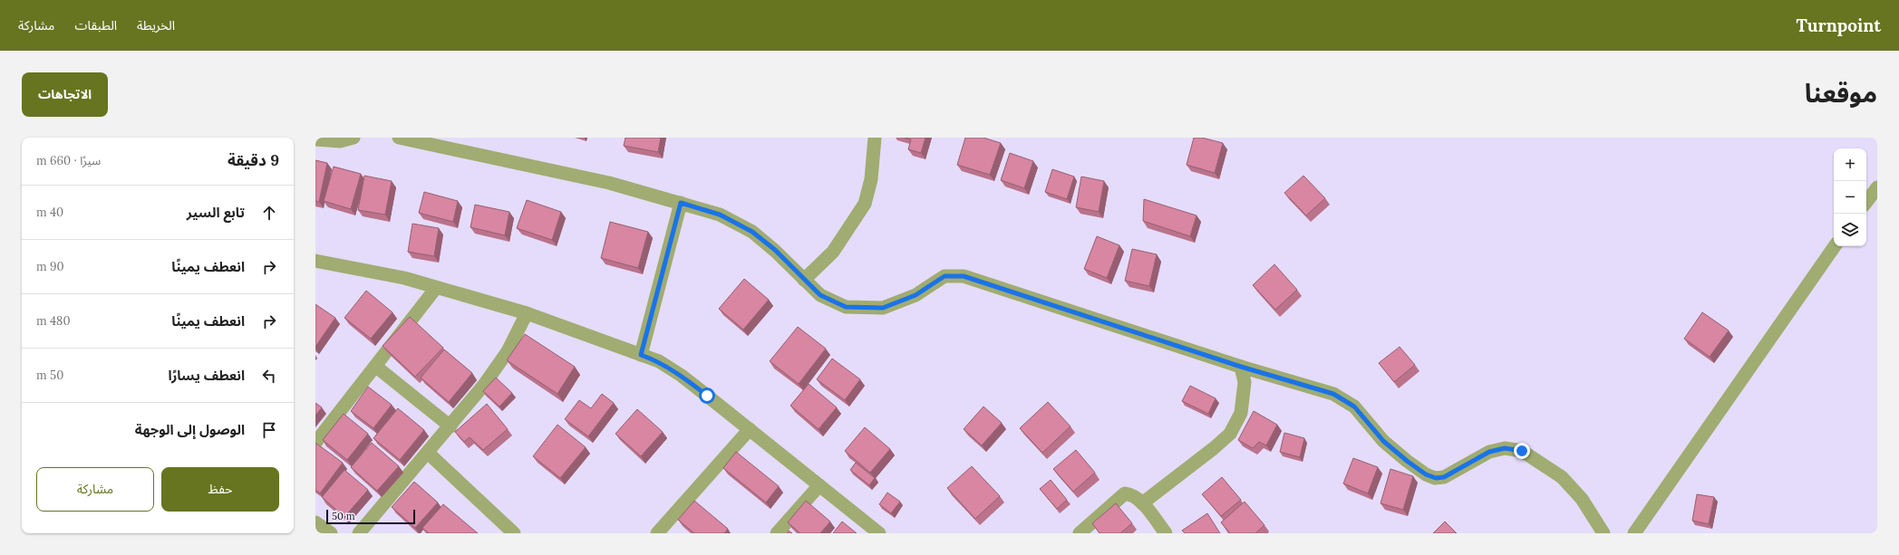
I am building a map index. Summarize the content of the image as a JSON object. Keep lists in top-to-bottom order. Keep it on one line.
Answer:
{"scale_bar":"50 m","page":{"header":"Turnpoint","nav":["الخريطة","الطبقات","مشاركة"],"title":"موقعنا","buttons":["الاتجاهات",["حفظ","مشاركة"]],"heading":["9 دقيقة","سيرًا · 660 m"],"map_buttons":["+","−"],"list":[["تابع السير","40 m"],["انعطف يمينًا","90 m"],["انعطف يمينًا","480 m"],["انعطف يسارًا","50 m"],"الوصول إلى الوجهة"],"scale":"50 m"}}
